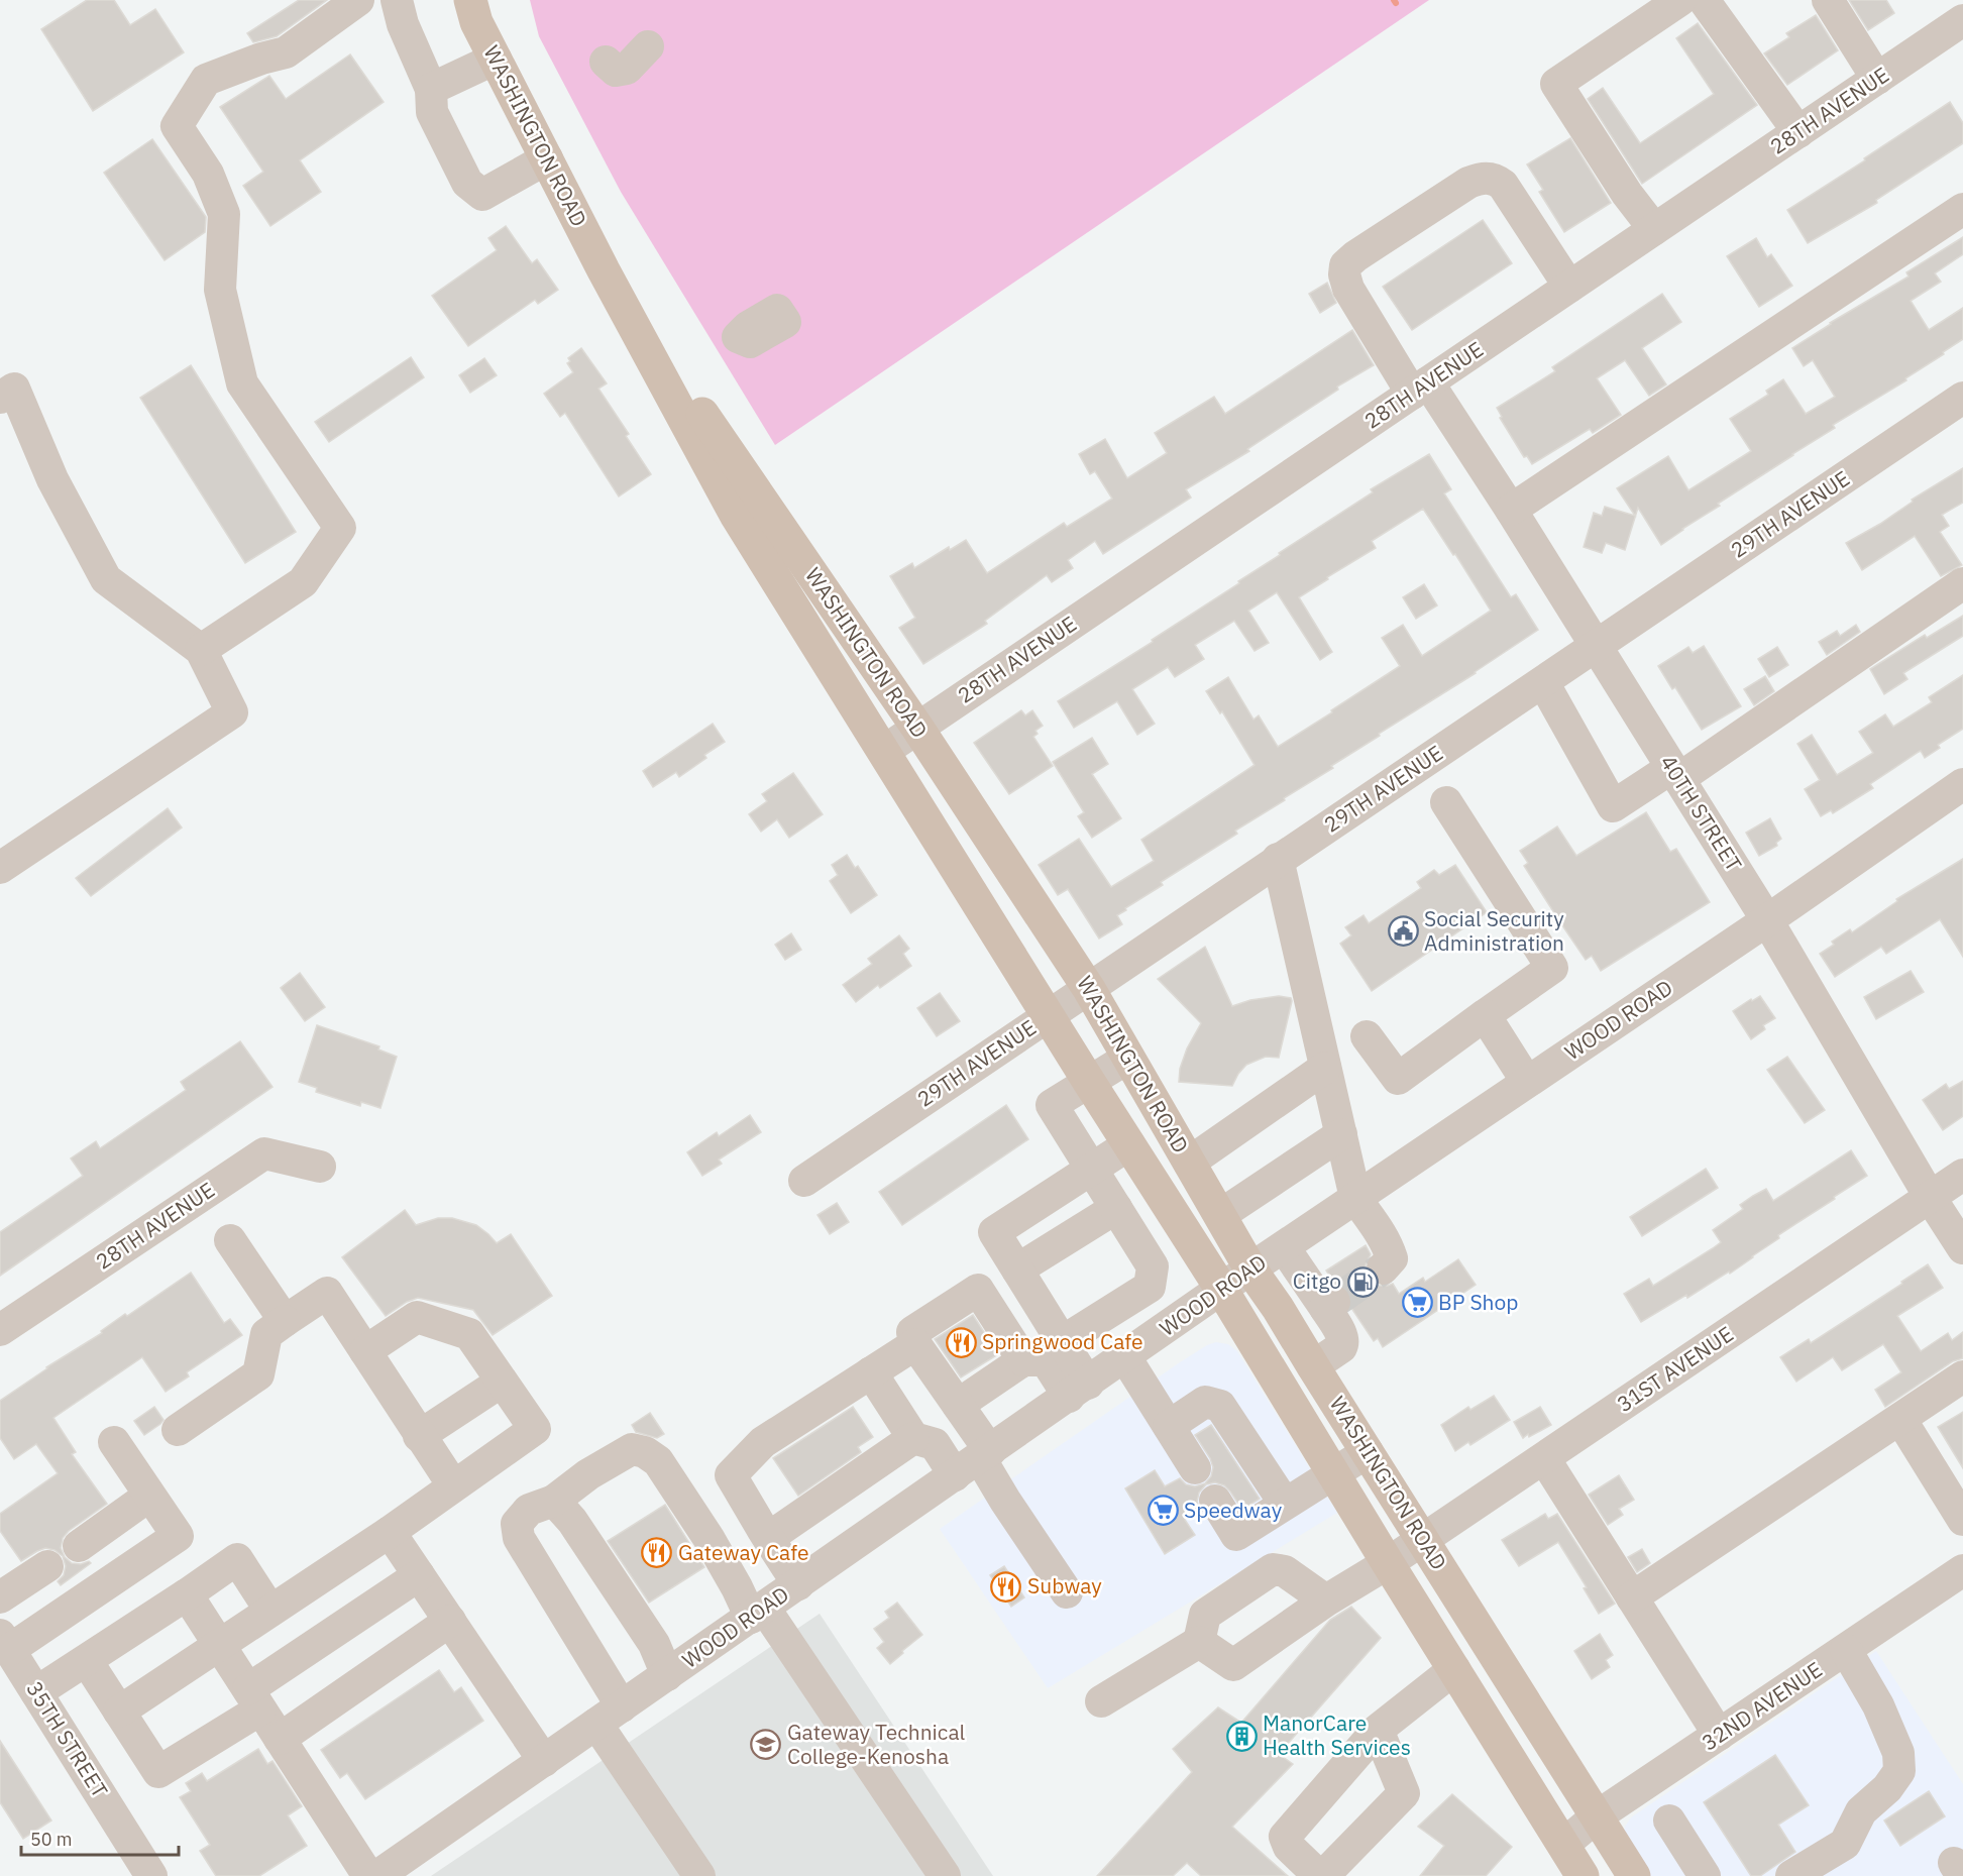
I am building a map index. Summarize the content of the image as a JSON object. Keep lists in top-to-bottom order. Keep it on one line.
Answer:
{"streets":{"main road":["WASHINGTON ROAD"],"street":["28TH AVENUE","29TH AVENUE","40TH STREET","WOOD ROAD","31ST AVENUE","32ND AVENUE","35TH STREET"]},"crossings":[["28TH AVENUE","WASHINGTON ROAD"],["28TH AVENUE","40TH STREET"],["WASHINGTON ROAD","29TH AVENUE"],["WASHINGTON ROAD","WOOD ROAD"],["WASHINGTON ROAD","31ST AVENUE"],["WASHINGTON ROAD","32ND AVENUE"],["29TH AVENUE","40TH STREET"],["40TH STREET","WOOD ROAD"],["40TH STREET","31ST AVENUE"]],"places":{"public building":["Social Security Administration"],"fuel station":["Citgo"],"supermarket":["BP Shop","Speedway"],"restaurant":["Springwood Cafe","Gateway Cafe","Subway"],"building":["ManorCare Health Services"],"school or university":["Gateway Technical College-Kenosha"]},"scale_bar":"50 m"}
